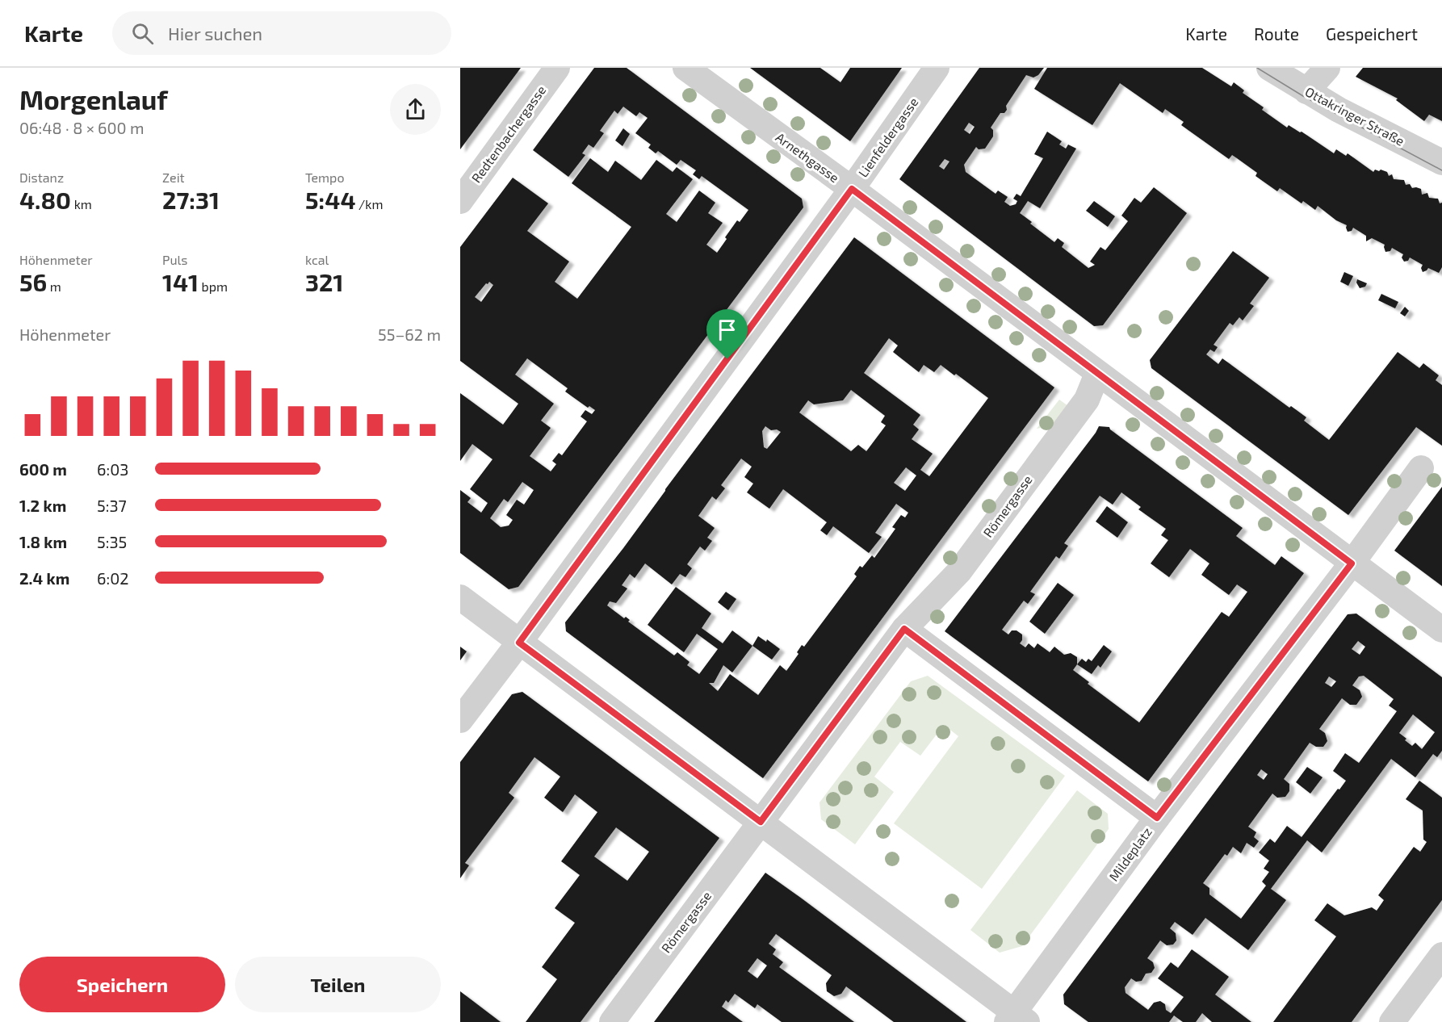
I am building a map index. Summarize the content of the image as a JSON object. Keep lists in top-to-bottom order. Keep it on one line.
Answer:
{"streets":{"street":["Ottakringer Straße","Redtenbachergasse","Lienfeldergasse","Arnethgasse","Römergasse","Mildeplatz"]},"crossings":[["Lienfeldergasse","Arnethgasse"],["Lienfeldergasse","Mildeplatz"],["Arnethgasse","Römergasse"],["Römergasse","Mildeplatz"]],"page":{"header":"Karte","search":"Hier suchen","nav":["Karte","Route","Gespeichert"],"heading":["Morgenlauf","06:48 · 8 × 600 m"],"stats":[["Distanz","4.80 km"],["Zeit","27:31"],["Tempo","5:44 /km"],["Höhenmeter","56 m"],["Puls","141 bpm"],["kcal","321"]],"chart":["Höhenmeter","55–62 m"],"list":[{"name":"600 m","note":"6:03"},{"name":"1.2 km","note":"5:37"},{"name":"1.8 km","note":"5:35"},{"name":"2.4 km","note":"6:02"}],"buttons":["Speichern","Teilen"]}}
